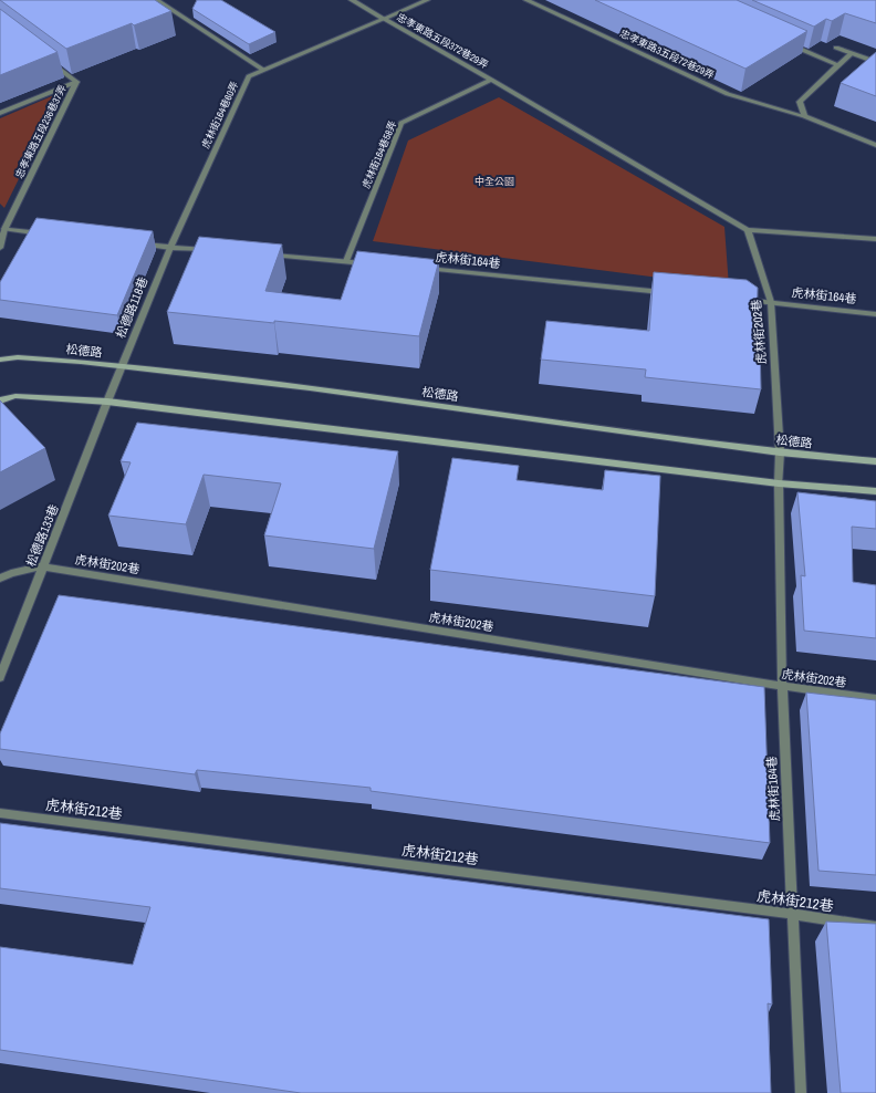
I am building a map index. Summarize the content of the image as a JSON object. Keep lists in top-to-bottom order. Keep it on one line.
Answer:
{"streets":{"main road":["松德路"],"street":["忠孝東路五段372巷29弄","忠孝東路3五段72巷29弄","虎林街164巷60弄","忠孝東路五段236巷37弄","虎林街164巷58弄","虎林街164巷","松德路118巷","虎林街202巷","松德路133巷","虎林街212巷"]},"crossings":[["忠孝東路五段372巷29弄","虎林街164巷60弄"],["忠孝東路五段372巷29弄","虎林街164巷58弄"],["虎林街164巷60弄","松德路118巷"],["虎林街164巷","虎林街202巷"],["虎林街164巷","虎林街212巷"],["松德路118巷","松德路"],["松德路118巷","松德路133巷"],["虎林街202巷","松德路"],["虎林街202巷","松德路133巷"]],"parks":["中全公園"]}
